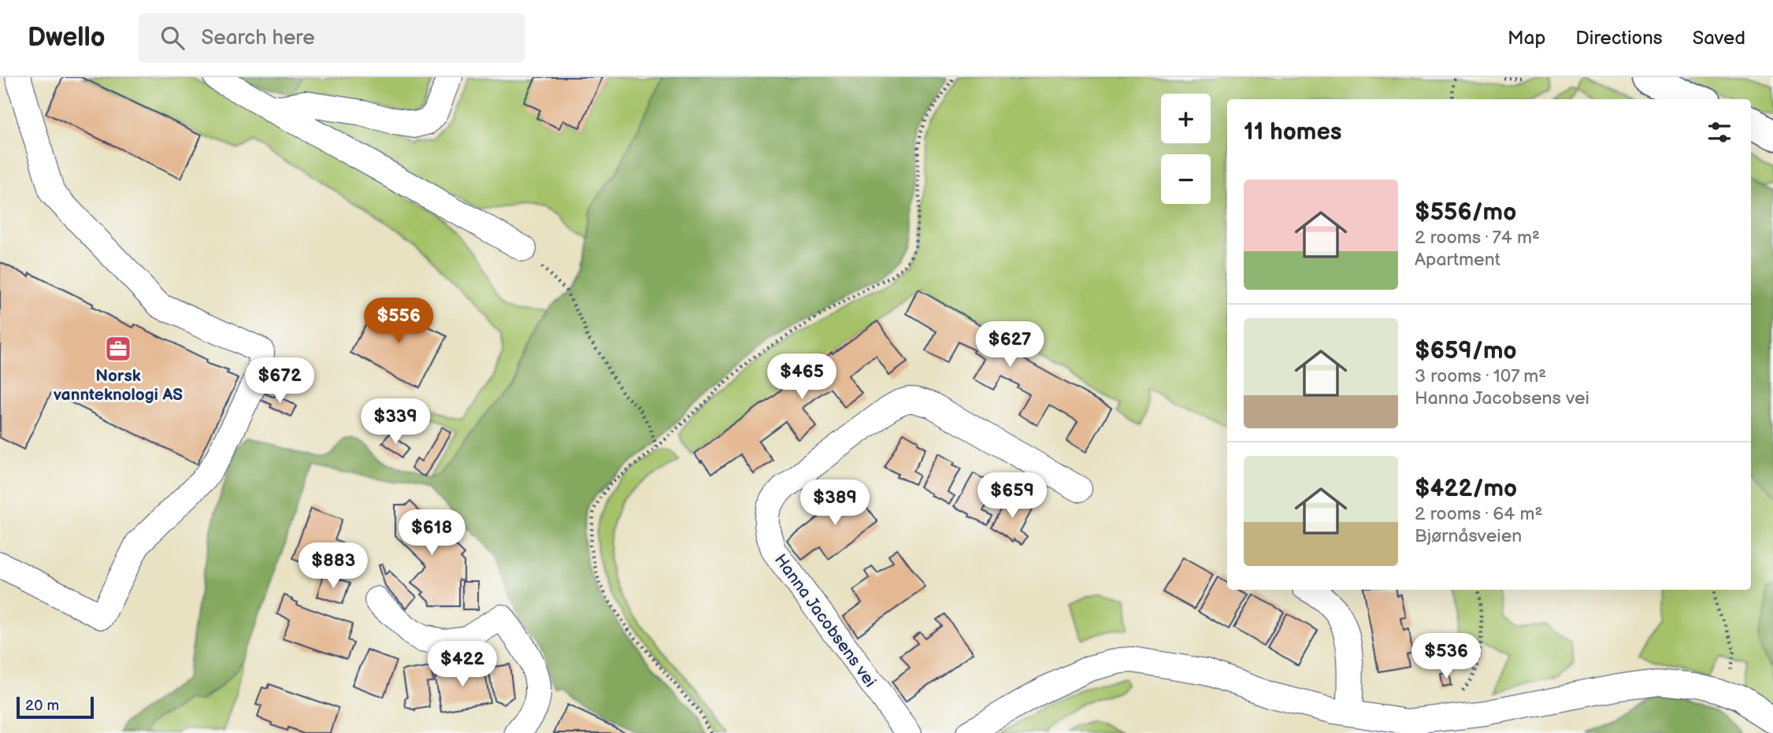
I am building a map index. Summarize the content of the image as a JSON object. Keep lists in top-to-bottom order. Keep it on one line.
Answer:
{"streets":{"street":["Hanna Jacobsens vei"]},"places":{"office":["Norsk vannteknologi AS"]},"scale_bar":"20 m","page":{"header":"Dwello","search":"Search here","nav":["Map","Directions","Saved"],"map_buttons":["+","−"],"heading":"11 homes","list":[{"name":"$556/mo","note":"2 rooms · 74 m² · Apartment"},{"name":"$659/mo","note":"3 rooms · 107 m² · Hanna Jacobsens vei"},{"name":"$422/mo","note":"2 rooms · 64 m² · Bjørnåsveien"}],"price":["$556","$627","$465","$672","$339","$659","$389","$618","$883","$536","$422"],"scale":"20 m"}}
